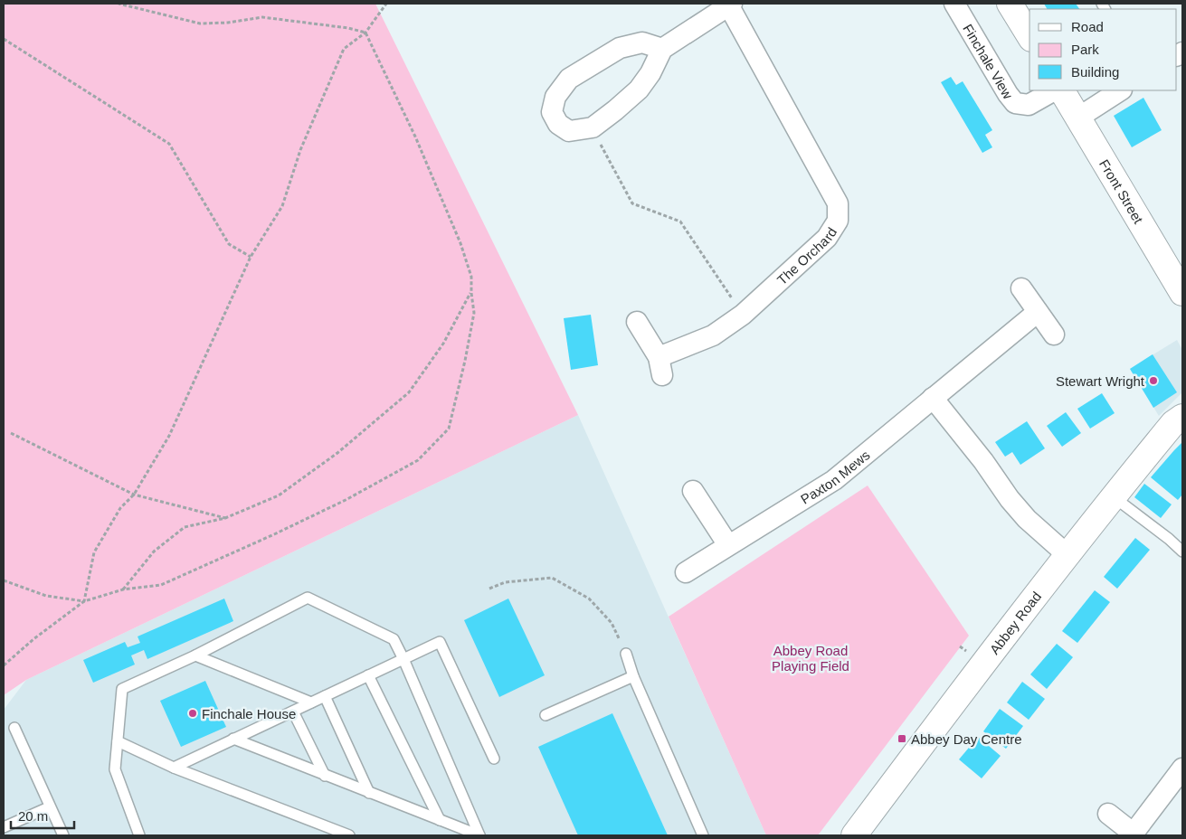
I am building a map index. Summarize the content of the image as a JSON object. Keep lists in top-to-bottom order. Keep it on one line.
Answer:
{"streets":{"street":["Finchale View","Front Street","The Orchard","Paxton Mews","Abbey Road"]},"parks":["Abbey Road Playing Field"],"places":{"other":["Stewart Wright","Finchale House"],"transit":["Abbey Day Centre"]},"legend":["Road","Park","Building"],"scale_bar":"20 m"}
